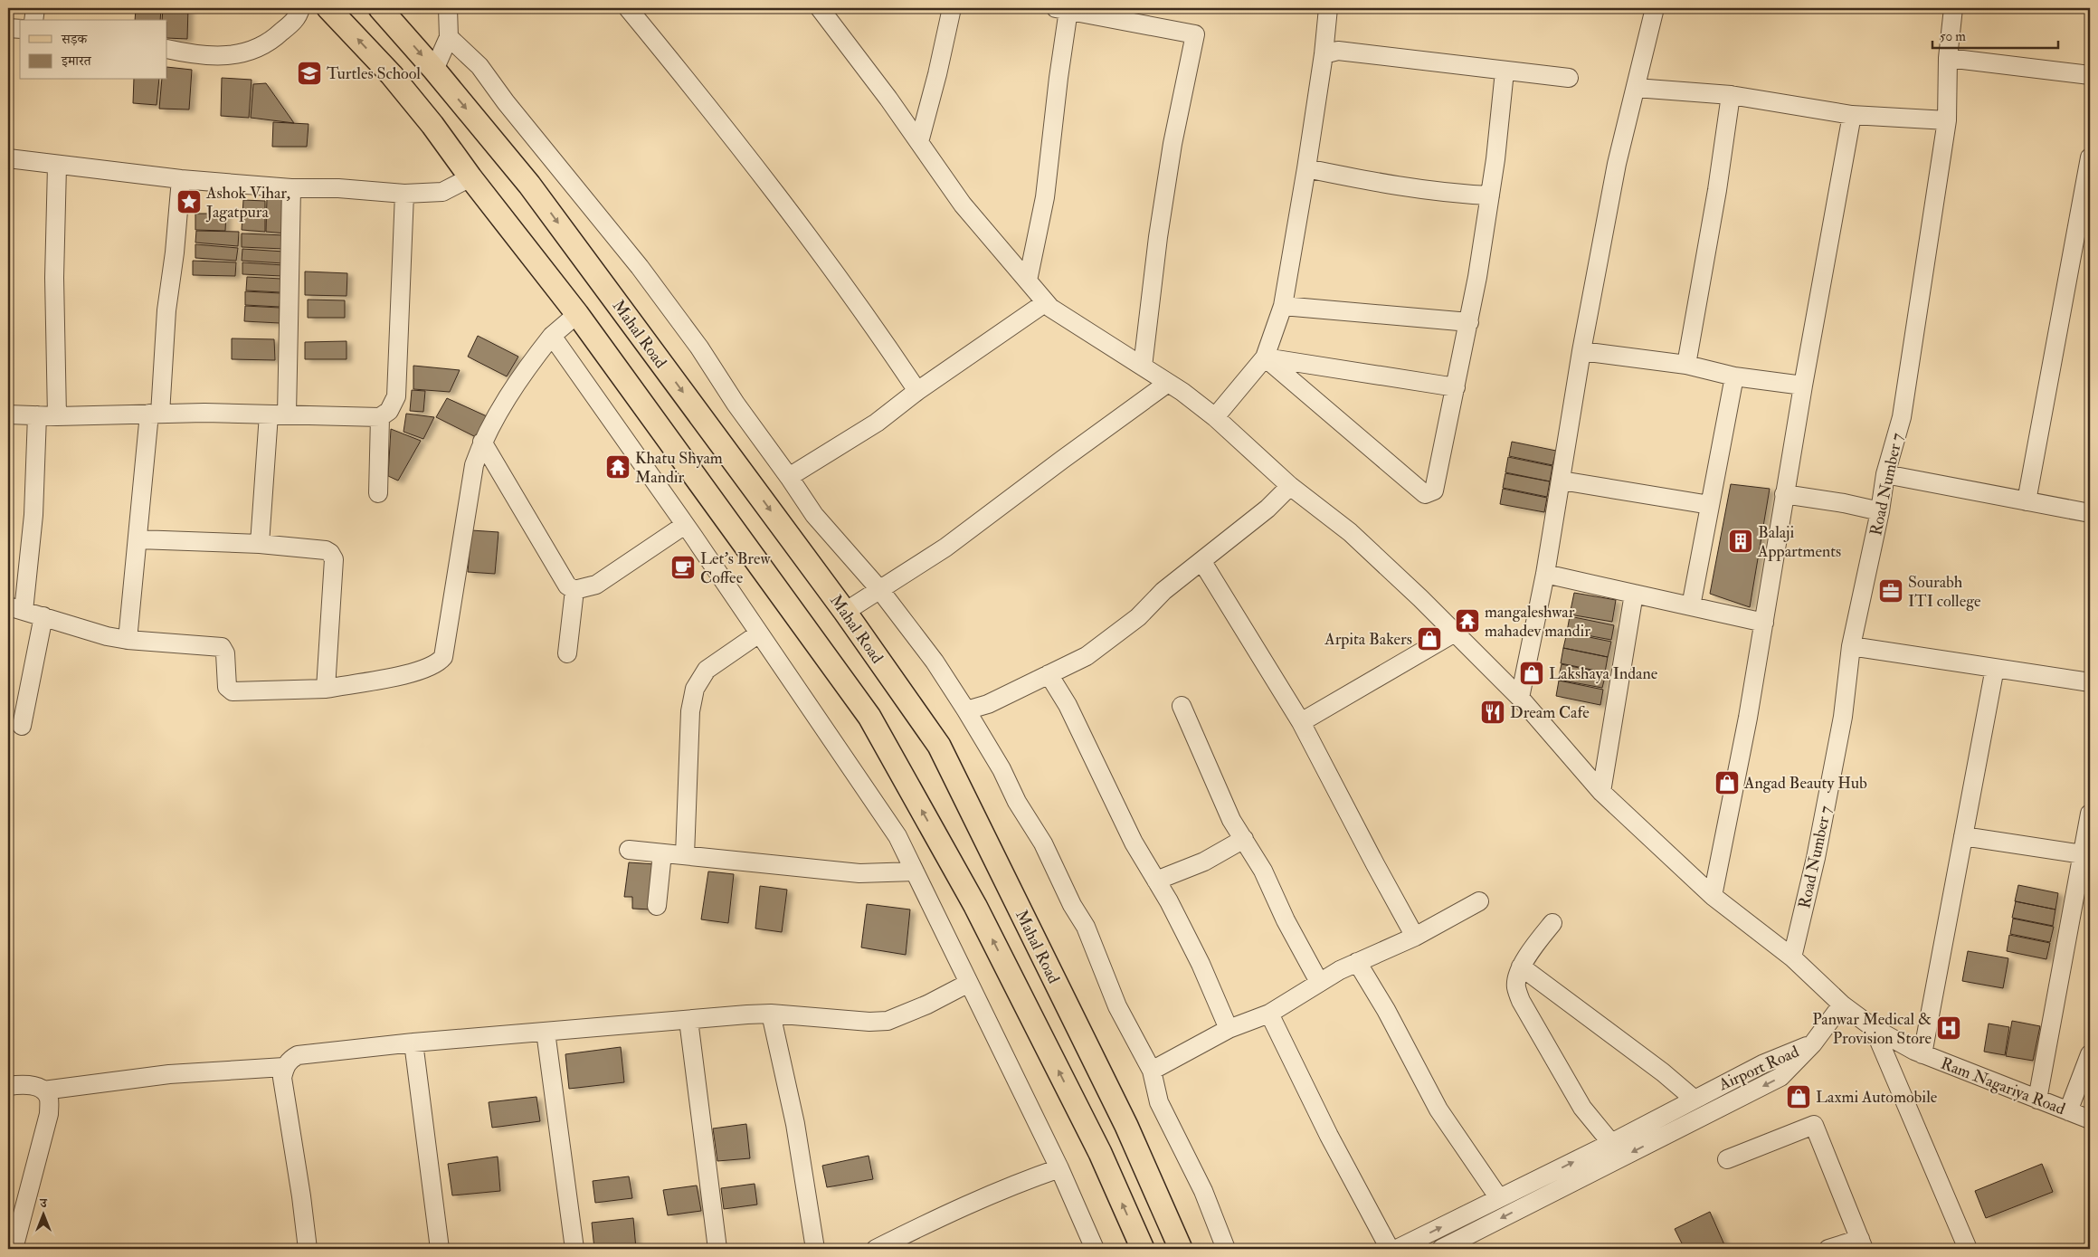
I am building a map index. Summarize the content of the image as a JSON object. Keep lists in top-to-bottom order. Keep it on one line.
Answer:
{"streets":{"main road":["Mahal Road"],"street":["Road Number 7","Airport Road","Ram Nagariya Road"]},"crossings":[["Road Number 7","Ram Nagariya Road"]],"places":{"school or university":["Turtles School"],"place":["Ashok Vihar, Jagatpura"],"temple":["Khatu Shyam Mandir","mangaleshwar mahadev mandir"],"building":["Balaji Appartments"],"cafe":["Let's Brew Coffee"],"office":["Sourabh ITI college"],"shop":["Arpita Bakers","Lakshaya Indane","Angad Beauty Hub","Laxmi Automobile"],"restaurant":["Dream Cafe"],"hospital":["Panwar Medical & Provision Store"]},"legend":["सड़क","इमारत"],"scale_bar":"50 m","north":"top"}
